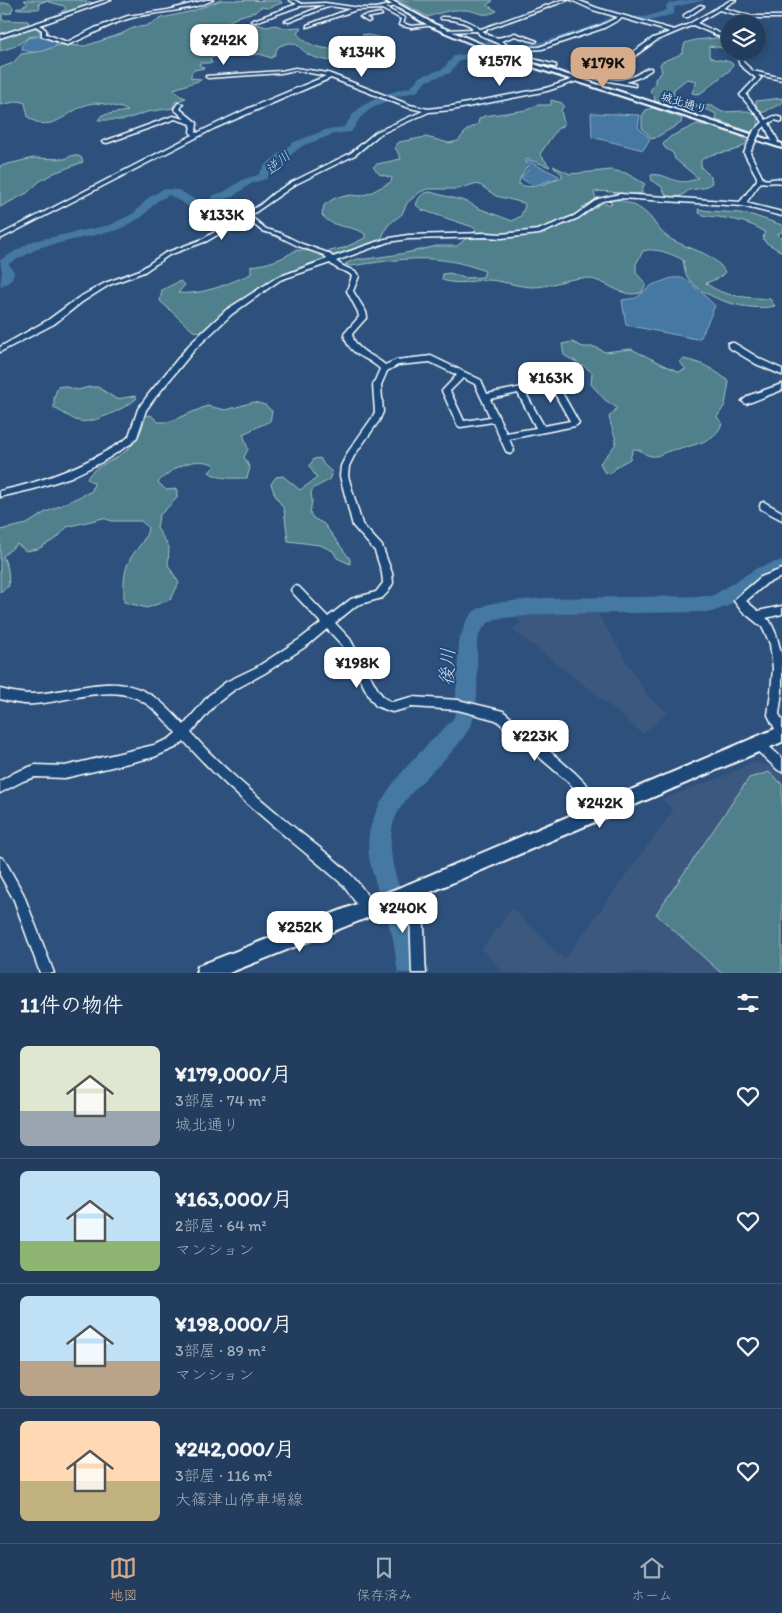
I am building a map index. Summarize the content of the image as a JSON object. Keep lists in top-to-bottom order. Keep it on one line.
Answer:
{"streets":{"street":["城北通り"]},"water":["逆川","後川"],"page":{"price":["¥242K","¥134K","¥157K","¥179K","¥133K","¥163K","¥198K","¥223K","¥242K","¥240K","¥252K"],"heading":"11件の物件","list":[{"name":"¥179,000/月","note":"3部屋 · 74 m² · 城北通り"},{"name":"¥163,000/月","note":"2部屋 · 64 m² · マンション"},{"name":"¥198,000/月","note":"3部屋 · 89 m² · マンション"},{"name":"¥242,000/月","note":"3部屋 · 116 m² · 大篠津山停車場線"}],"tabs":["地図","保存済み","ホーム"]}}
